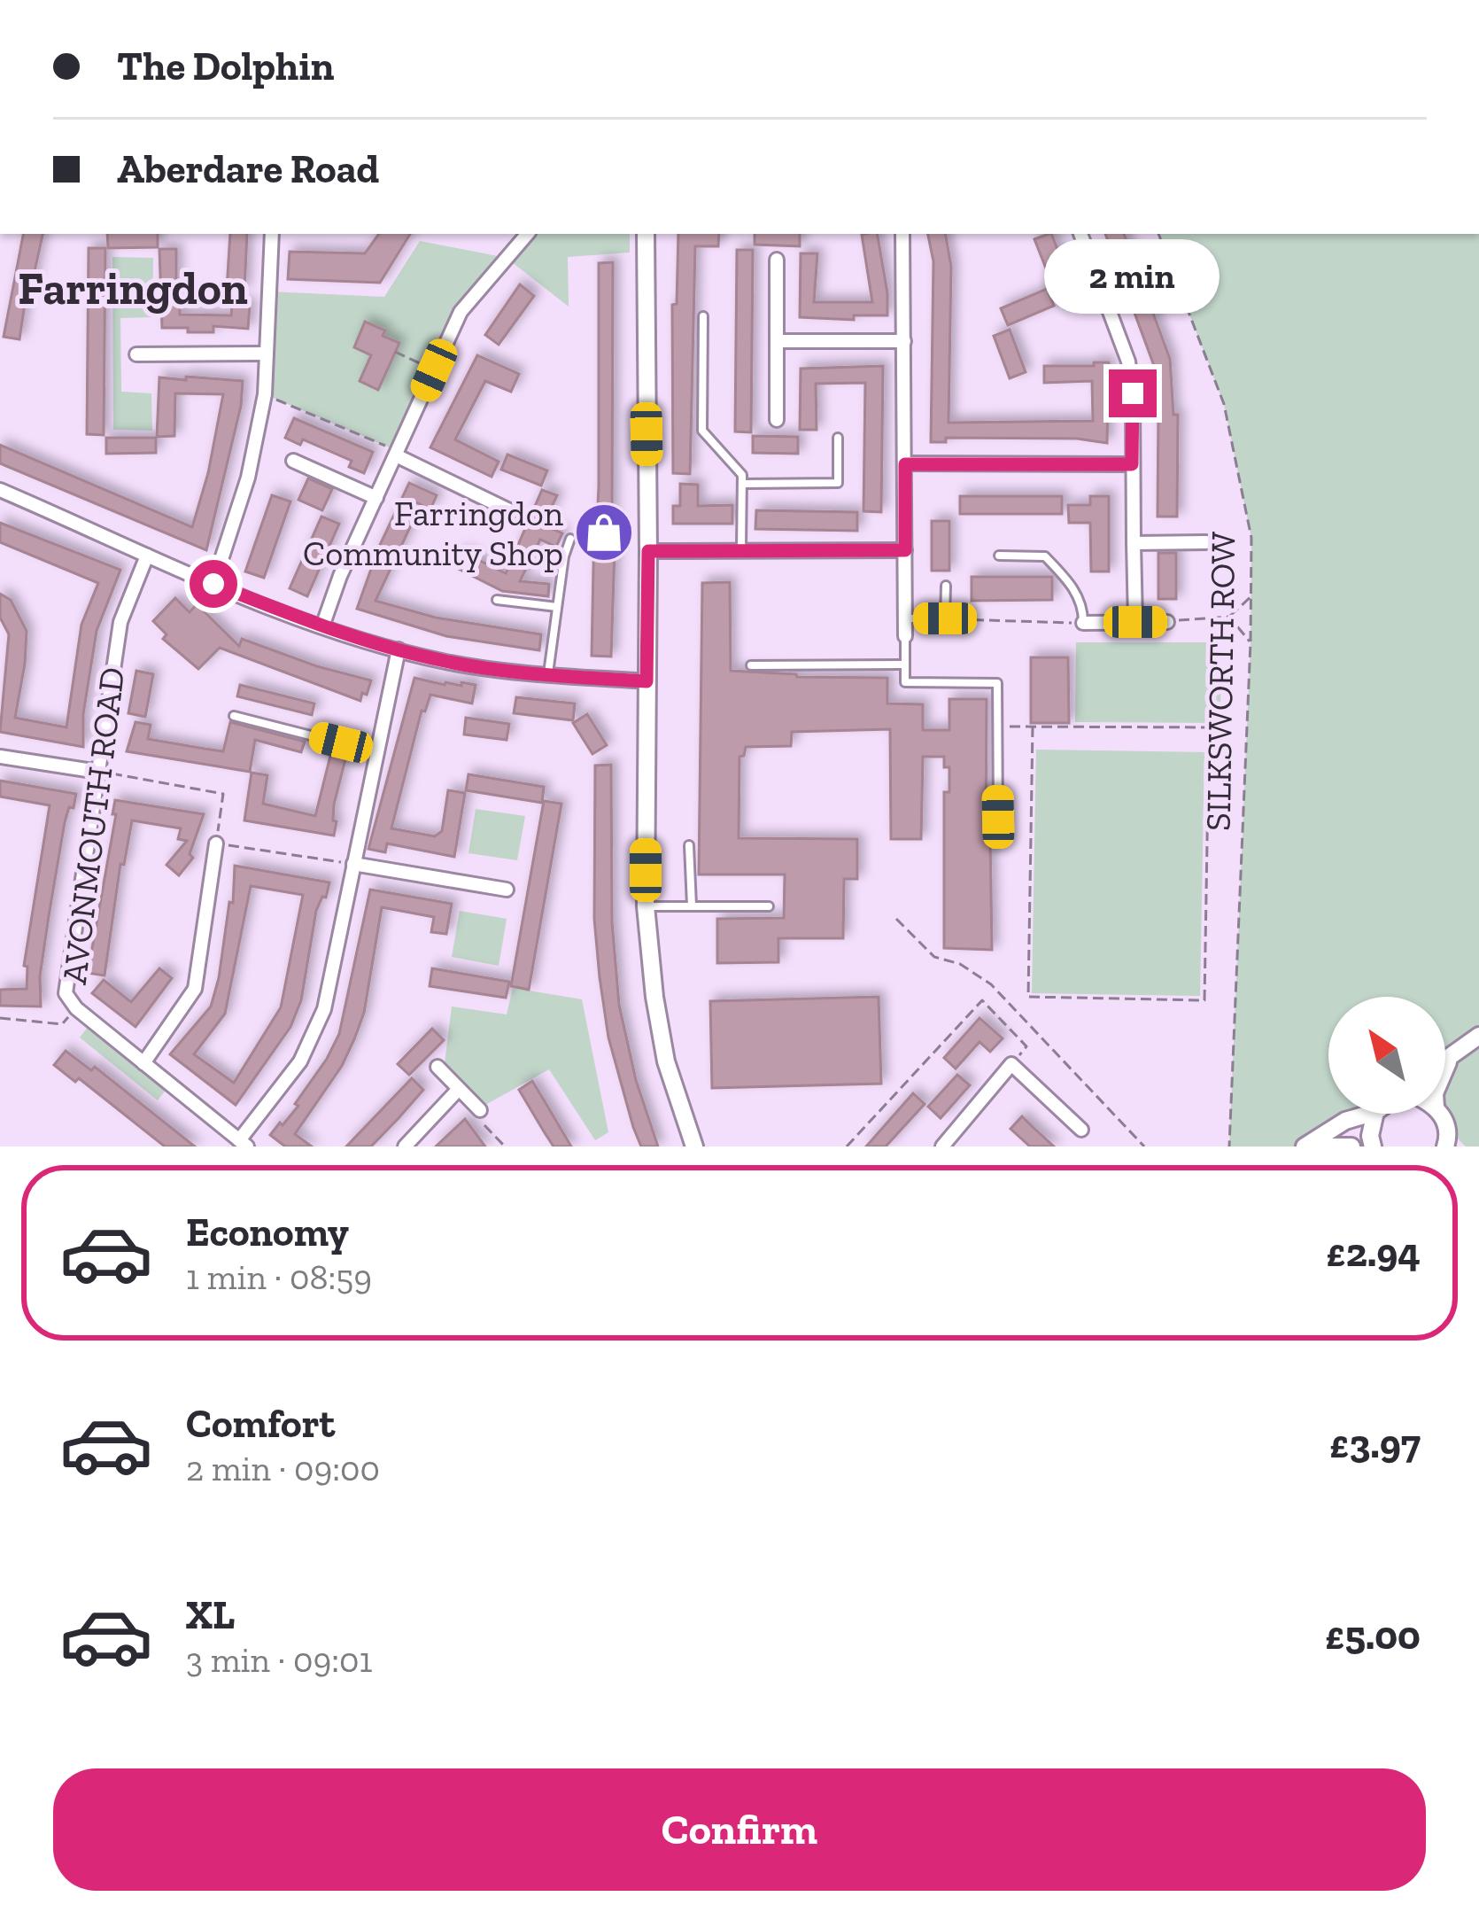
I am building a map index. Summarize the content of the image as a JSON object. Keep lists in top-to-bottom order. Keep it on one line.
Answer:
{"streets":{"street":["AVONMOUTH ROAD"],"path":["SILKSWORTH ROW"]},"districts":["Farringdon"],"places":{"shop":["Farringdon Community Shop"]},"north":"top left","page":{"banner":["The Dolphin","Aberdare Road"],"bubble":"2 min","list":[{"name":"Economy","note":"1 min · 08:59","value":"£2.94"},{"name":"Comfort","note":"2 min · 09:00","value":"£3.97"},{"name":"XL","note":"3 min · 09:01","value":"£5.00"}],"buttons":"Confirm"}}
